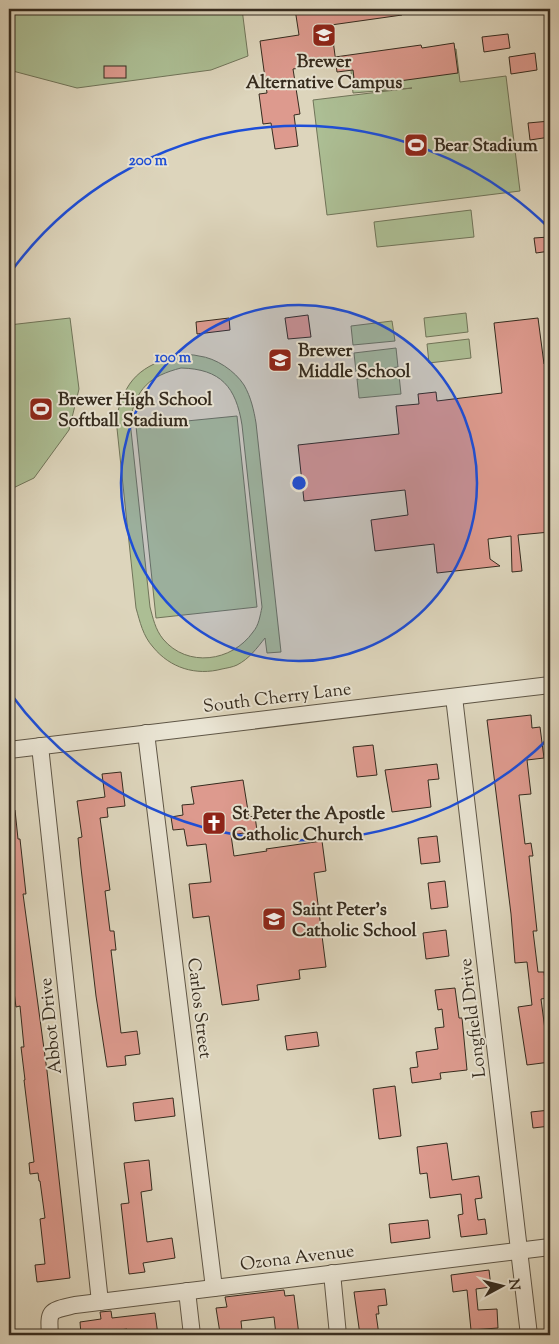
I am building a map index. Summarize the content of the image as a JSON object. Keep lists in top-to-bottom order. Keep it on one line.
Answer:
{"streets":{"street":["South Cherry Lane","Carlos Street","Longfield Drive","Abbot Drive","Ozona Avenue"]},"crossings":[["South Cherry Lane","Carlos Street"],["South Cherry Lane","Longfield Drive"],["South Cherry Lane","Abbot Drive"],["Carlos Street","Ozona Avenue"],["Longfield Drive","Ozona Avenue"],["Abbot Drive","Ozona Avenue"]],"places":{"school or university":["Brewer Alternative Campus","Brewer Middle School","Saint Peter's Catholic School"],"sports":["Bear Stadium","Brewer High School Softball Stadium"],"church":["St Peter the Apostle Catholic Church"]},"north":"right","rings":["200 m","100 m"]}
